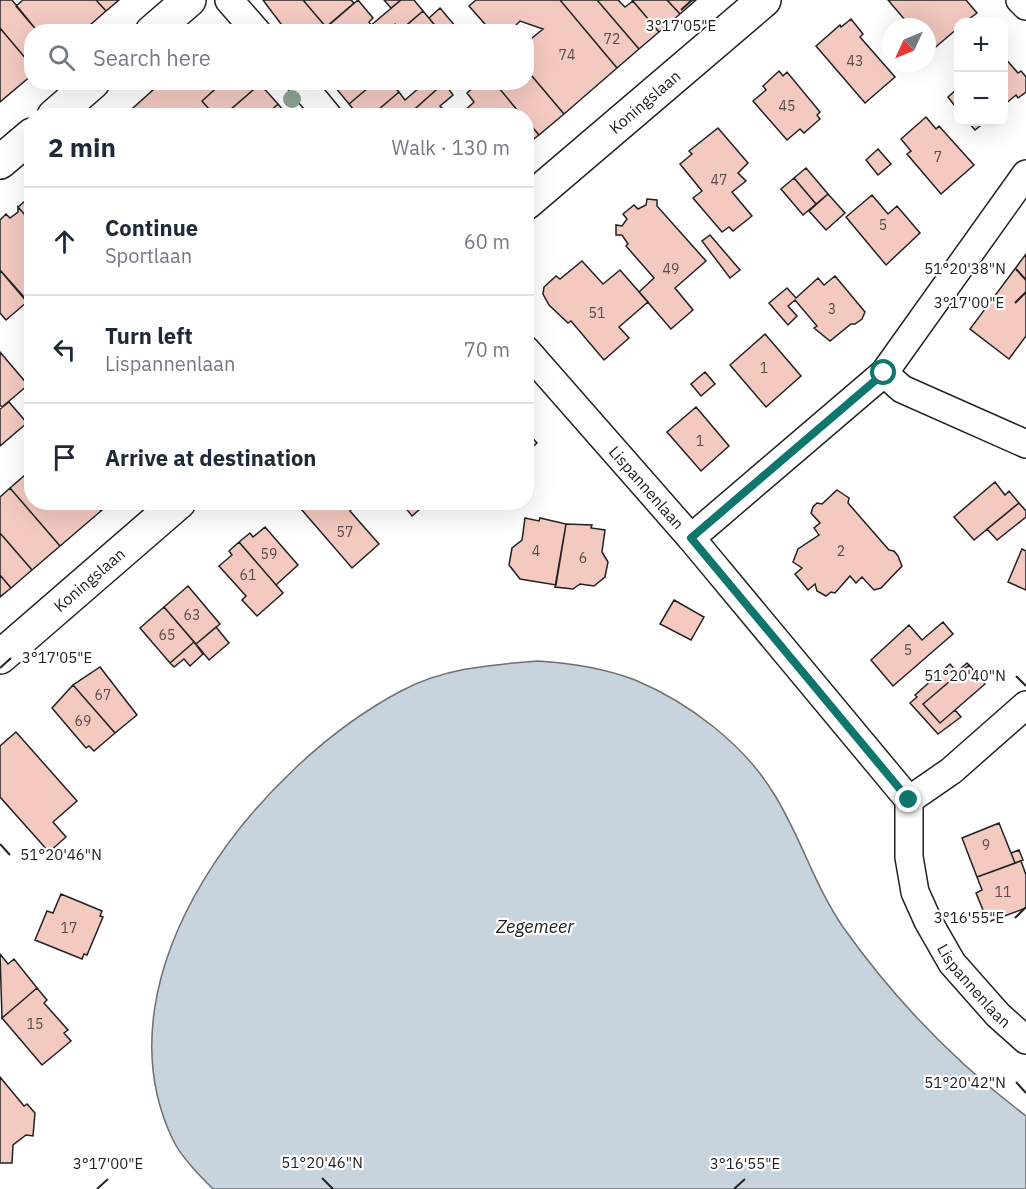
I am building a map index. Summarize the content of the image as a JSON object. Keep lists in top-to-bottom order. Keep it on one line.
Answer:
{"streets":{"main road":["Koningslaan"],"street":["Lispannenlaan"]},"water":["Zegemeer"],"house_numbers":["72","74","43","45","7","47","5","49","3","51","1","1","57","4","2","59","6","61","63","65","5","67","69","9","11","17","15"],"north":"bottom left","page":{"map_buttons":["+","−"],"search":"Search here","heading":["2 min","Walk · 130 m"],"list":[["Continue","Sportlaan","60 m"],["Turn left","Lispannenlaan","70 m"],"Arrive at destination"]},"coordinates":["3°17'05\"E","51°20'38\"N","3°17'00\"E","51°20'40\"N","51°20'46\"N","3°16'55\"E","51°20'42\"N"]}
